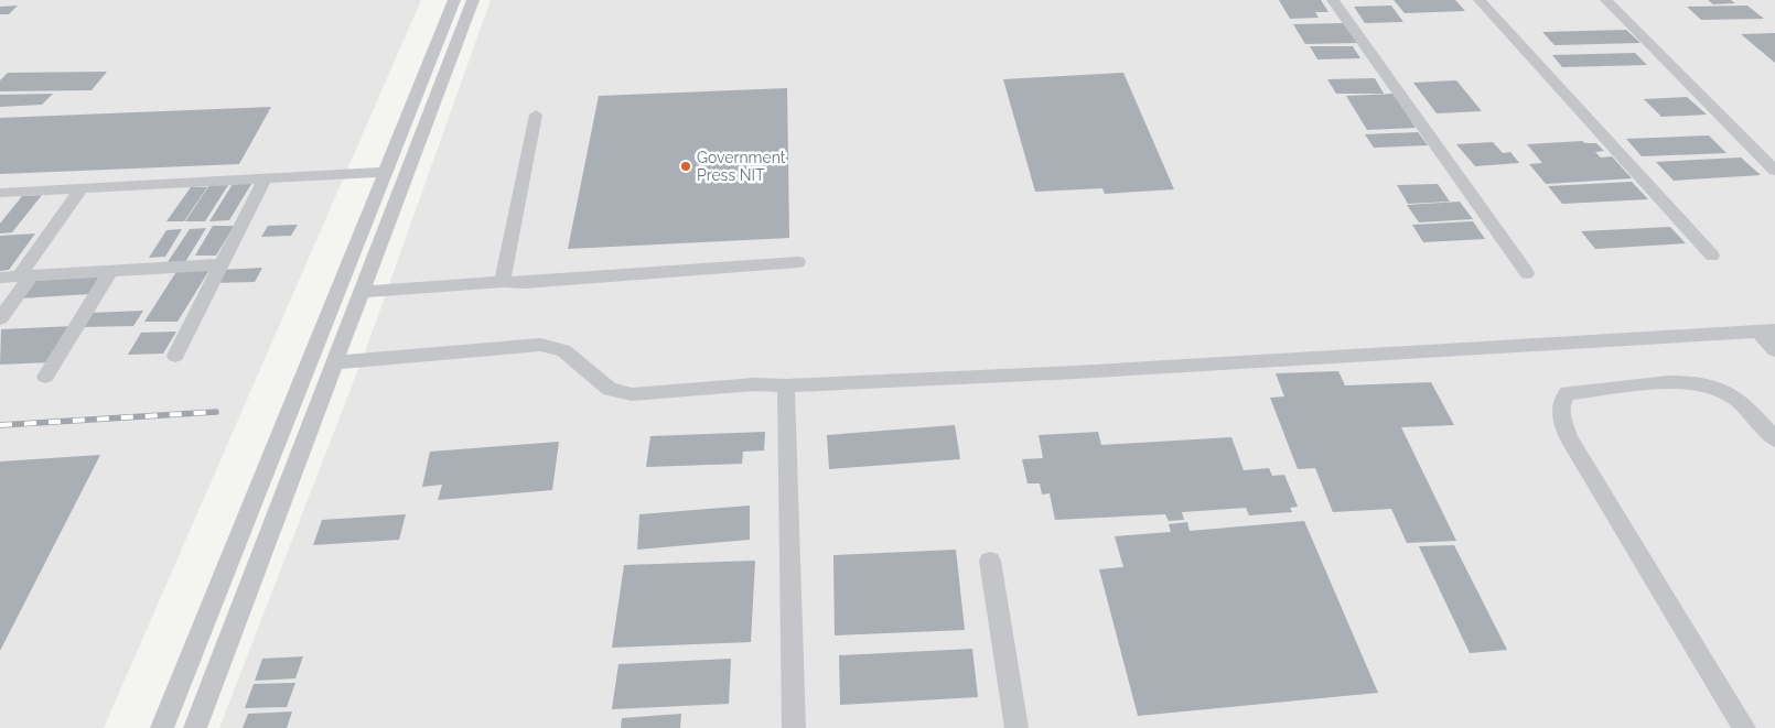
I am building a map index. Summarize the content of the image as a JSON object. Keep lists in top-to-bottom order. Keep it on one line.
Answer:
{"places":["Government Press NIT"]}
